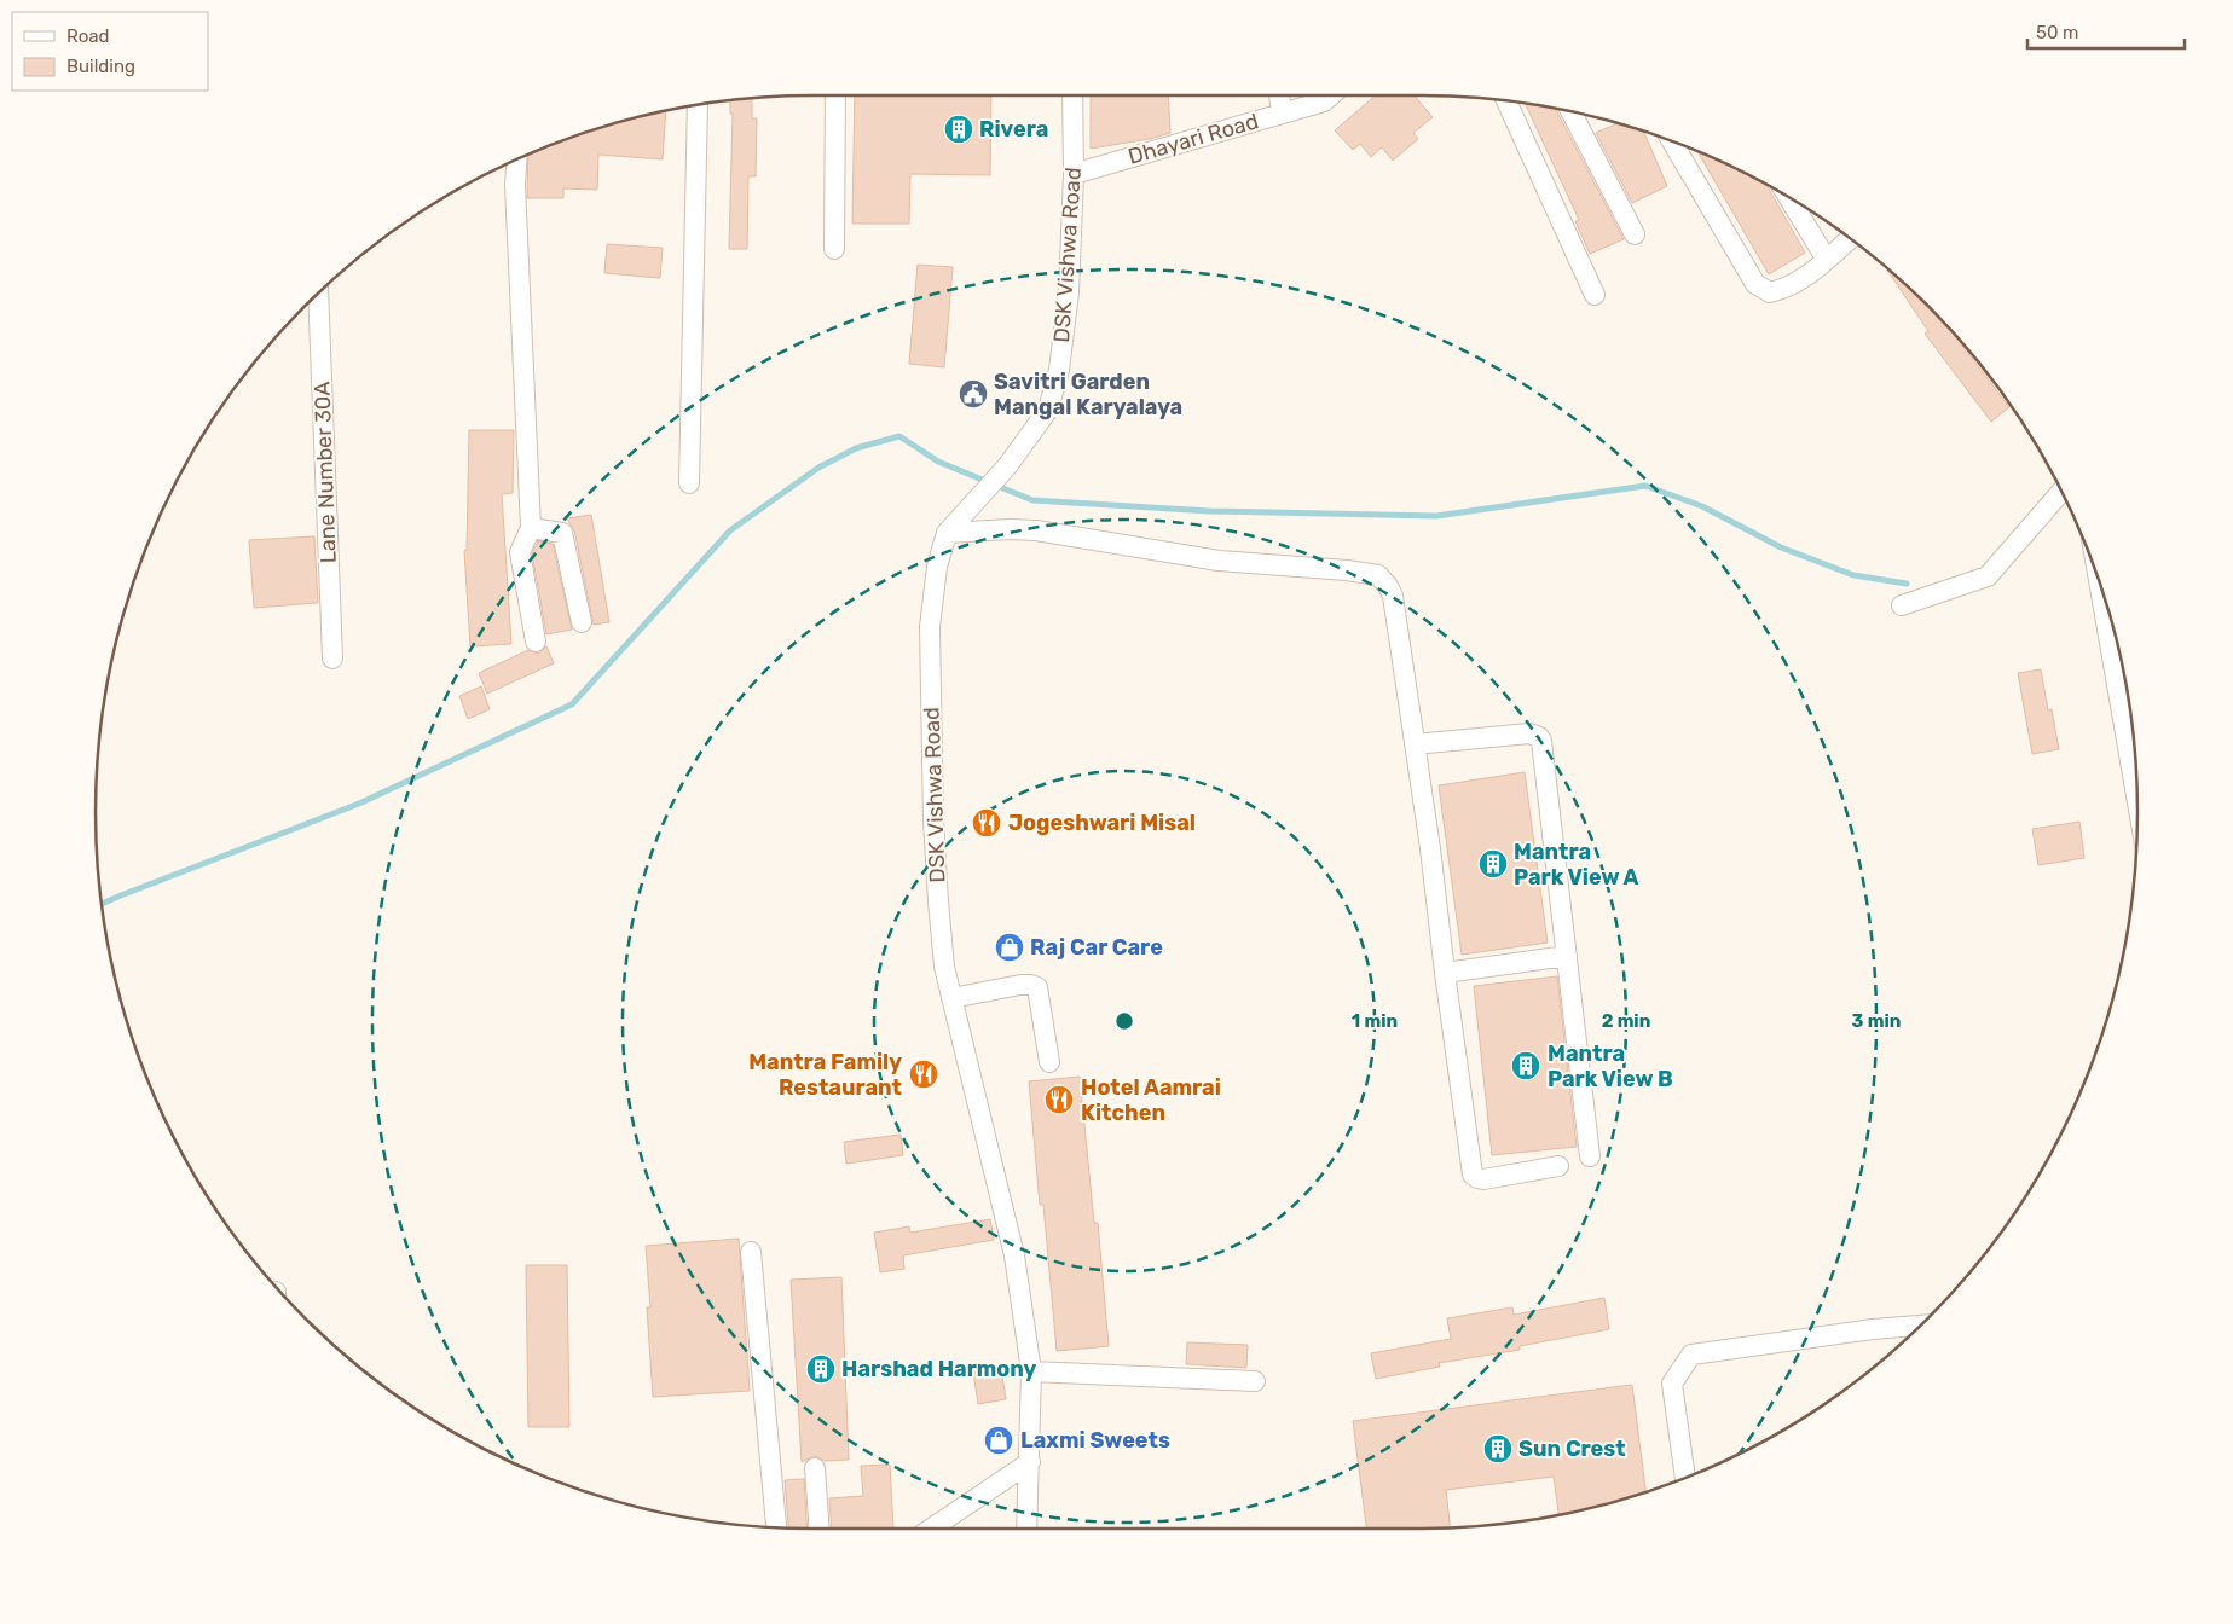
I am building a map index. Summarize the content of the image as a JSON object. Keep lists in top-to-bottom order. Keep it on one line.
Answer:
{"streets":{"street":["Dhayari Road","DSK Vishwa Road","Lane Number 30A"]},"crossings":[["Dhayari Road","DSK Vishwa Road"]],"places":{"building":["Rivera","Mantra Park View A","Mantra Park View B","Harshad Harmony","Sun Crest"],"public building":["Savitri Garden Mangal Karyalaya"],"restaurant":["Jogeshwari Misal","Mantra Family Restaurant","Hotel Aamrai Kitchen"],"shop":["Raj Car Care","Laxmi Sweets"]},"legend":["Road","Building"],"scale_bar":"50 m","rings":["1 min","2 min","3 min"]}
